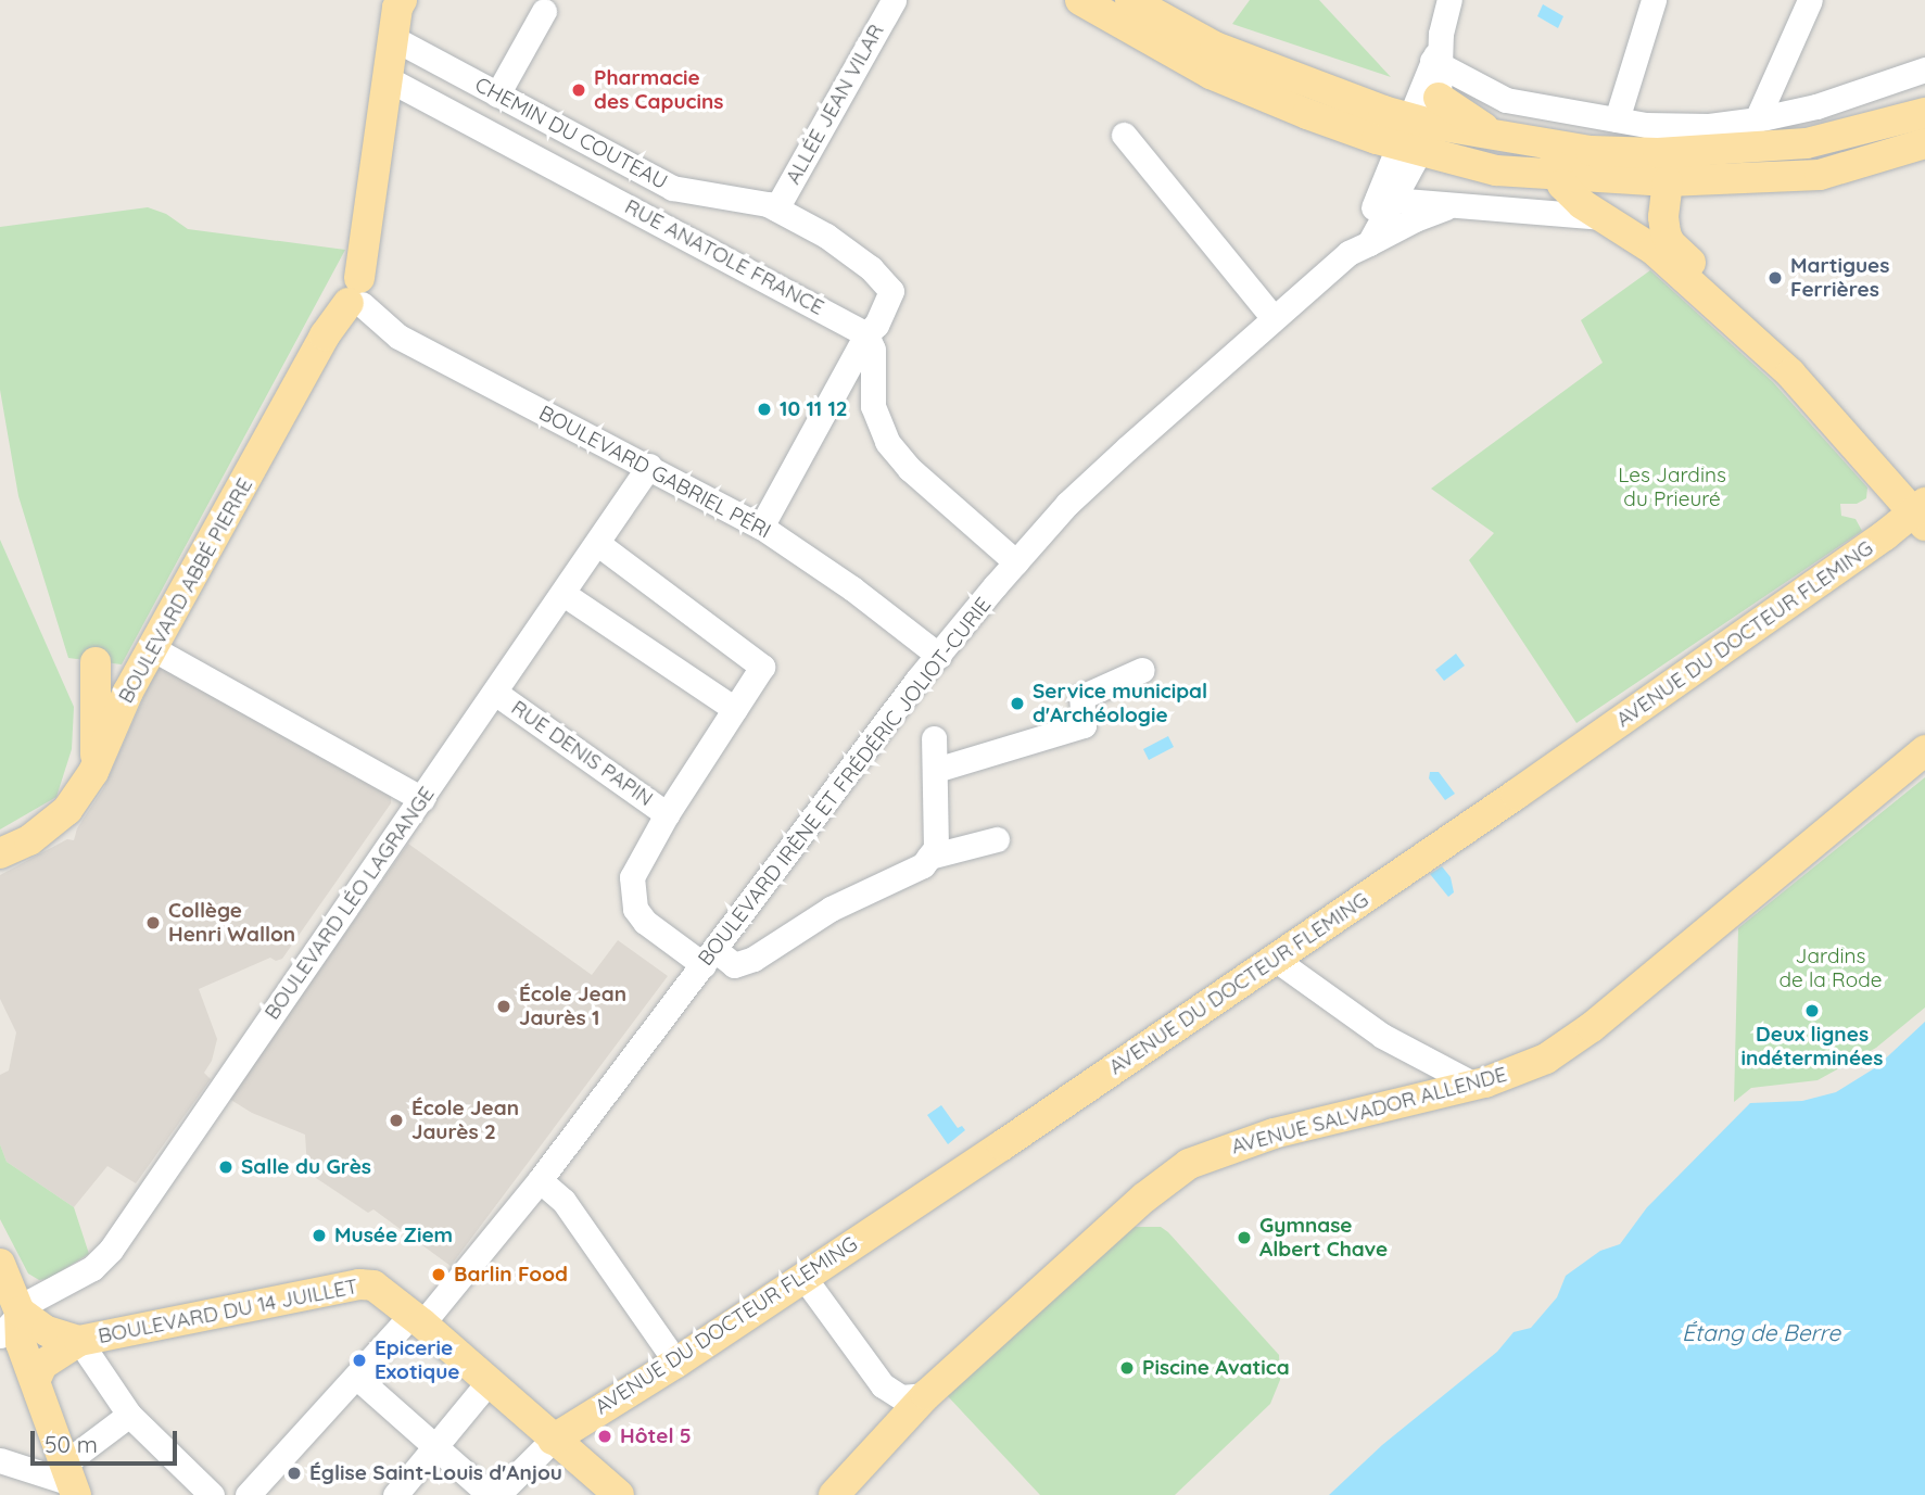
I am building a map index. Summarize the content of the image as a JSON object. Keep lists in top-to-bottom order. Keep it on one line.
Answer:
{"streets":{"main road":["BOULEVARD ABBÉ PIERRE","AVENUE DU DOCTEUR FLEMING","AVENUE SALVADOR ALLENDE","BOULEVARD DU 14 JUILLET"],"street":["ALLÉE JEAN VILAR","CHEMIN DU COUTEAU","RUE ANATOLE FRANCE","BOULEVARD GABRIEL PÉRI","RUE DENIS PAPIN","BOULEVARD IRÈNE ET FRÉDÉRIC JOLIOT-CURIE","BOULEVARD LÉO LAGRANGE"]},"crossings":[["ALLÉE JEAN VILAR","CHEMIN DU COUTEAU"],["CHEMIN DU COUTEAU","RUE ANATOLE FRANCE"],["CHEMIN DU COUTEAU","BOULEVARD ABBÉ PIERRE"],["RUE ANATOLE FRANCE","BOULEVARD ABBÉ PIERRE"],["BOULEVARD GABRIEL PÉRI","BOULEVARD ABBÉ PIERRE"],["BOULEVARD GABRIEL PÉRI","BOULEVARD IRÈNE ET FRÉDÉRIC JOLIOT-CURIE"],["BOULEVARD GABRIEL PÉRI","BOULEVARD LÉO LAGRANGE"],["AVENUE DU DOCTEUR FLEMING","BOULEVARD DU 14 JUILLET"],["RUE DENIS PAPIN","BOULEVARD LÉO LAGRANGE"],["BOULEVARD IRÈNE ET FRÉDÉRIC JOLIOT-CURIE","BOULEVARD DU 14 JUILLET"],["BOULEVARD LÉO LAGRANGE","BOULEVARD DU 14 JUILLET"]],"water":["Étang de Berre"],"parks":["Les Jardins du Prieuré","Jardins de la Rode"],"places":["Pharmacie des Capucins","Martigues Ferrières","10 11 12","Service municipal d'Archéologie","Collège Henri Wallon","École Jean Jaurès 1","Deux lignes indéterminées","École Jean Jaurès 2","Salle du Grès","Musée Ziem","Gymnase Albert Chave","Barlin Food","Epicerie Exotique","Piscine Avatica","Hôtel 5","Église Saint-Louis d'Anjou"],"scale_bar":"50 m"}
